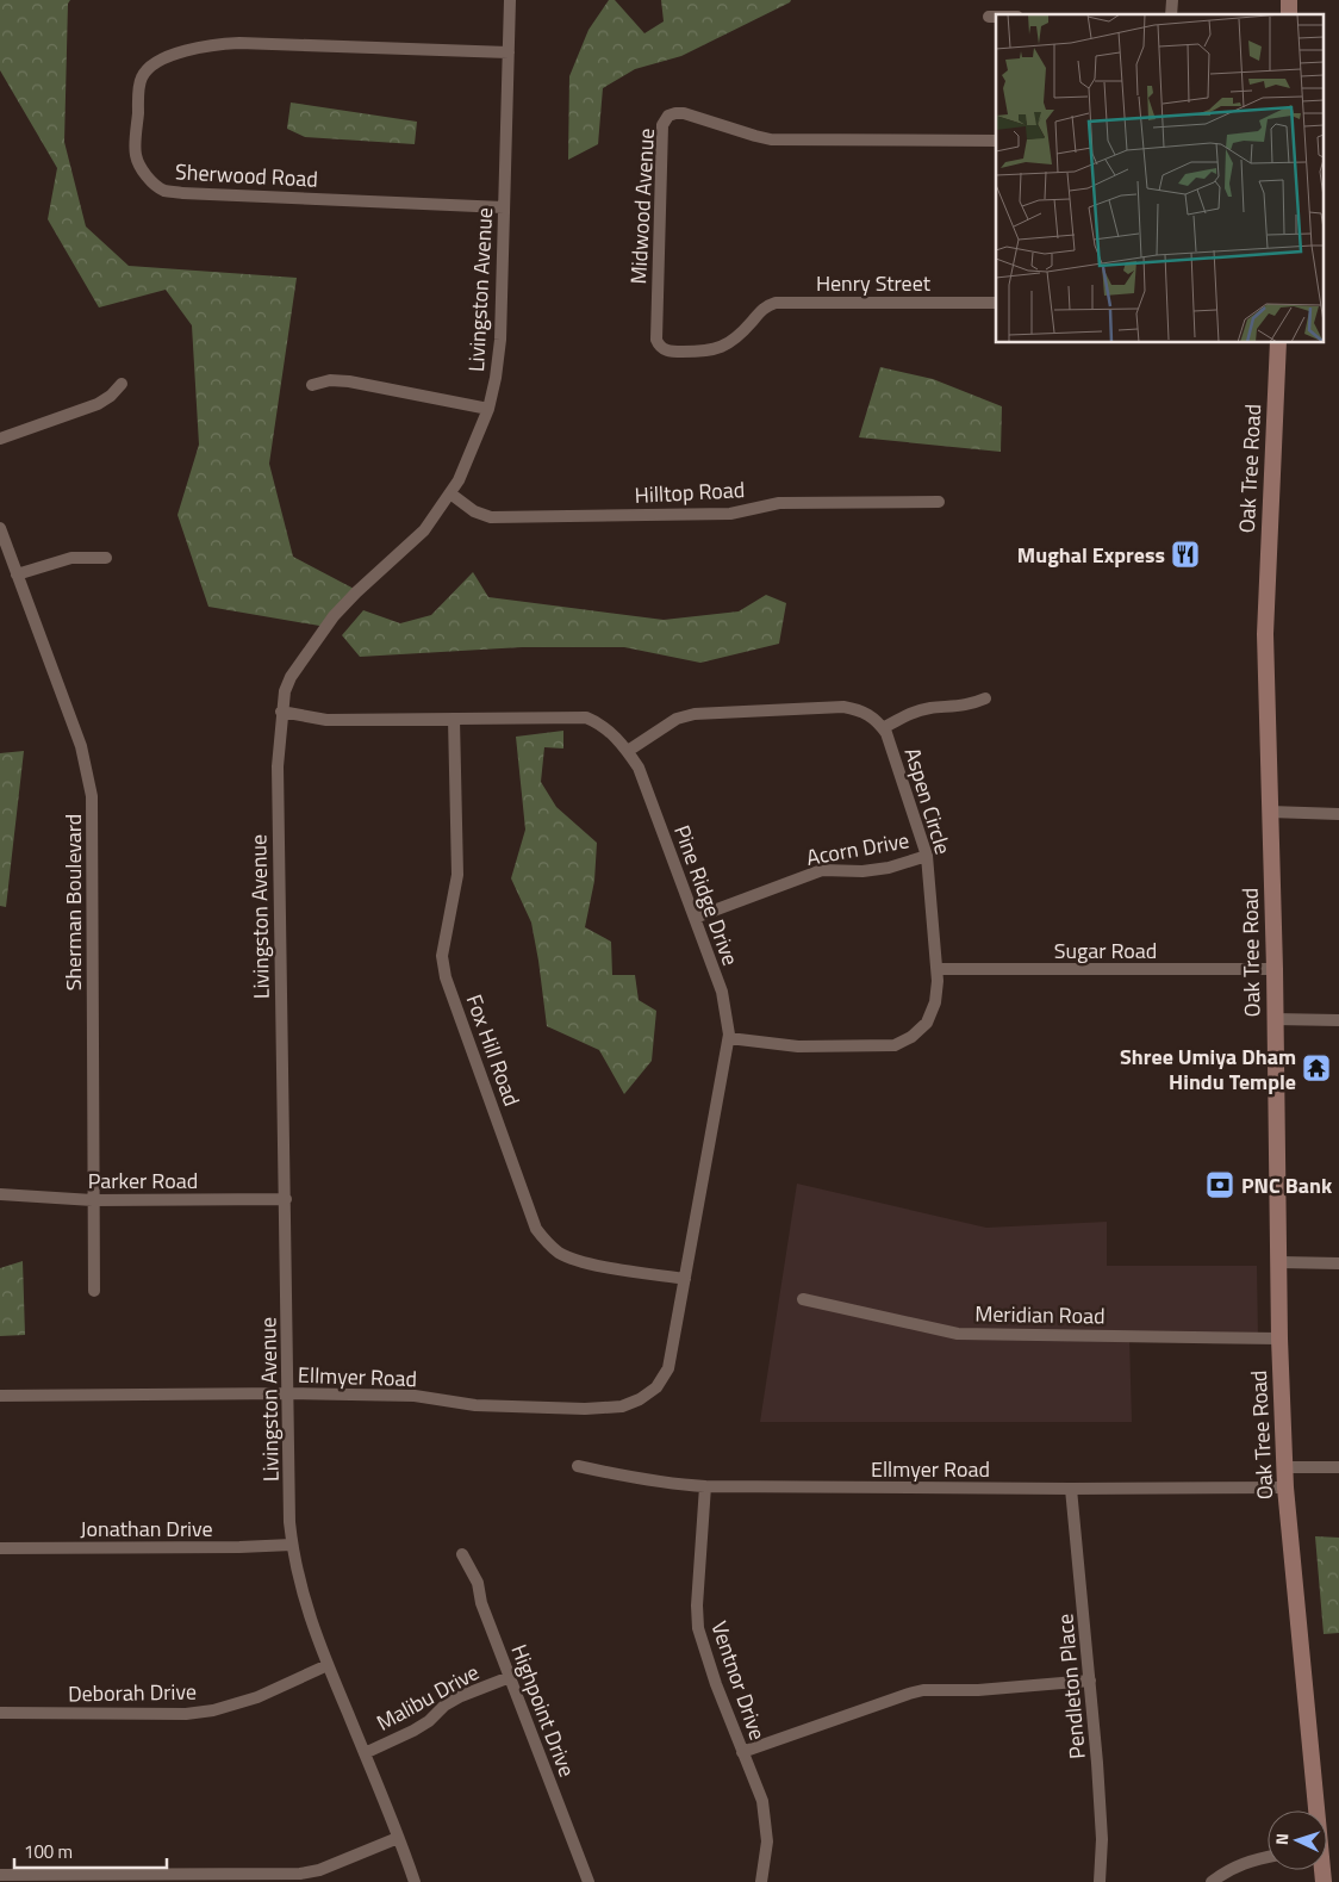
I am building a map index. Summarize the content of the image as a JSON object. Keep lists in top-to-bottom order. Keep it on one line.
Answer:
{"streets":{"main road":["Oak Tree Road"],"street":["Sherwood Road","Midwood Avenue","Henry Street","Livingston Avenue","Hilltop Road","Aspen Circle","Acorn Drive","Pine Ridge Drive","Sherman Boulevard","Sugar Road","Fox Hill Road","Parker Road","Meridian Road","Ellmyer Road","Jonathan Drive","Ventnor Drive","Pendleton Place","Deborah Drive","Malibu Drive","Highpoint Drive"]},"crossings":[["Sherwood Road","Livingston Avenue"],["Midwood Avenue","Henry Street"],["Livingston Avenue","Hilltop Road"],["Livingston Avenue","Pine Ridge Drive"],["Livingston Avenue","Parker Road"],["Livingston Avenue","Ellmyer Road"],["Livingston Avenue","Jonathan Drive"],["Livingston Avenue","Deborah Drive"],["Livingston Avenue","Malibu Drive"],["Oak Tree Road","Sugar Road"],["Oak Tree Road","Meridian Road"],["Oak Tree Road","Ellmyer Road"],["Aspen Circle","Acorn Drive"],["Aspen Circle","Pine Ridge Drive"],["Aspen Circle","Sugar Road"],["Acorn Drive","Pine Ridge Drive"],["Pine Ridge Drive","Fox Hill Road"],["Pine Ridge Drive","Ellmyer Road"],["Sherman Boulevard","Parker Road"],["Ellmyer Road","Ventnor Drive"],["Ellmyer Road","Pendleton Place"],["Malibu Drive","Highpoint Drive"]],"places":{"restaurant":["Mughal Express"],"temple":["Shree Umiya Dham Hindu Temple"],"bank":["PNC Bank"]},"scale_bar":"100 m","north":"left"}
